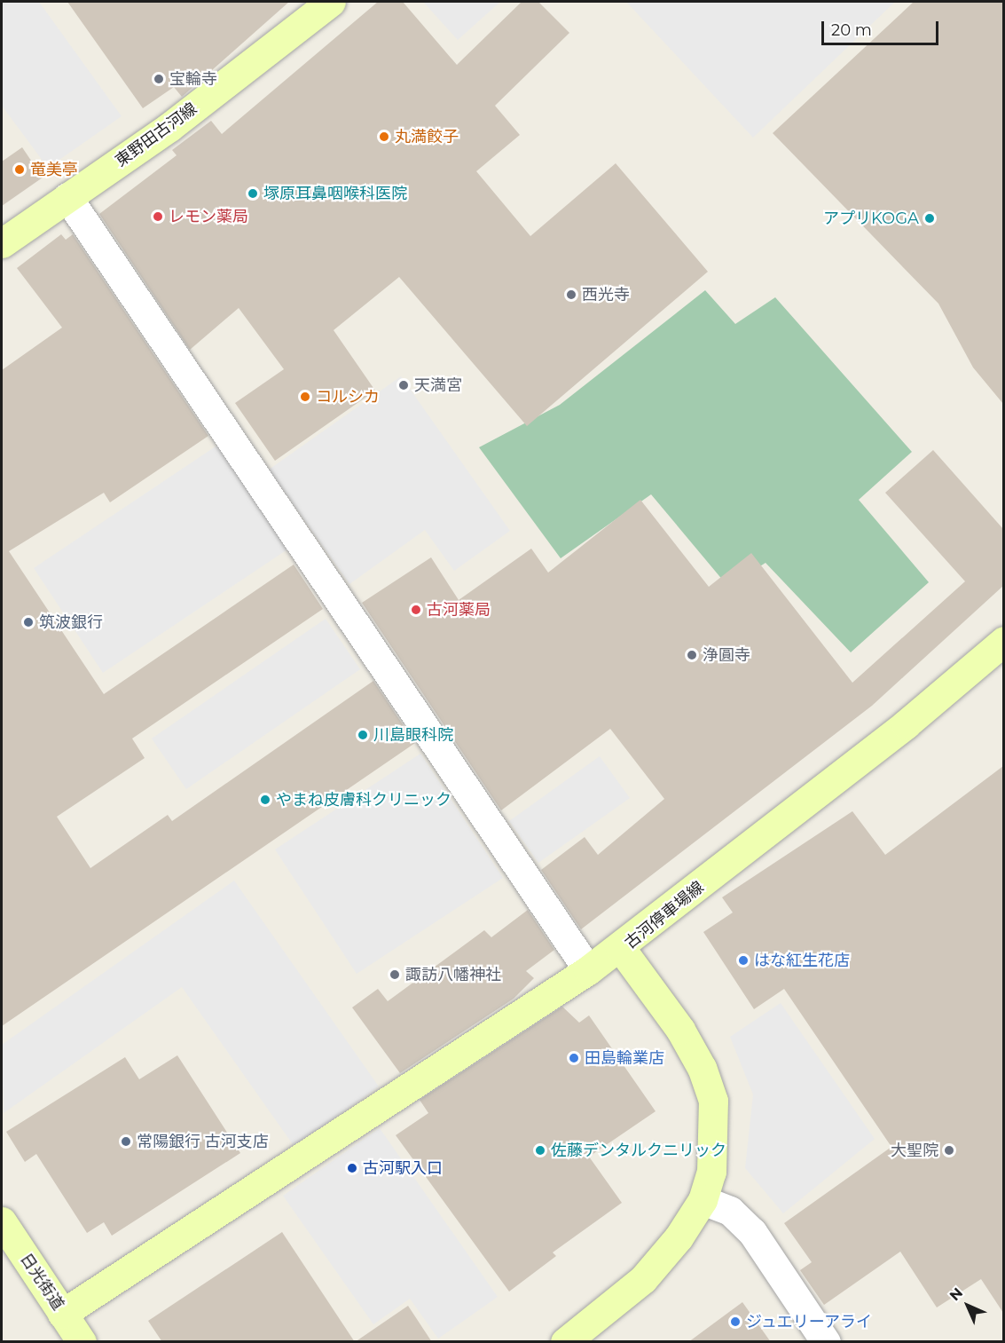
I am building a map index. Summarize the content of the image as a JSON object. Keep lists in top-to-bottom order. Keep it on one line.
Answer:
{"streets":{"main road":["東野田古河線","古河停車場線","日光街道"]},"places":["宝輪寺","丸満餃子","竜美亭","塚原耳鼻咽喉科医院","レモン薬局","アプリKOGA","西光寺","天満宮","コルシカ","古河薬局","筑波銀行","浄圓寺","川島眼科院","やまね皮膚科クリニック","はな紅生花店","諏訪八幡神社","田島輪業店","常陽銀行 古河支店","佐藤デンタルクニリック","大聖院","古河駅入口","ジュエリーアライ"],"scale_bar":"20 m","north":"top left"}
